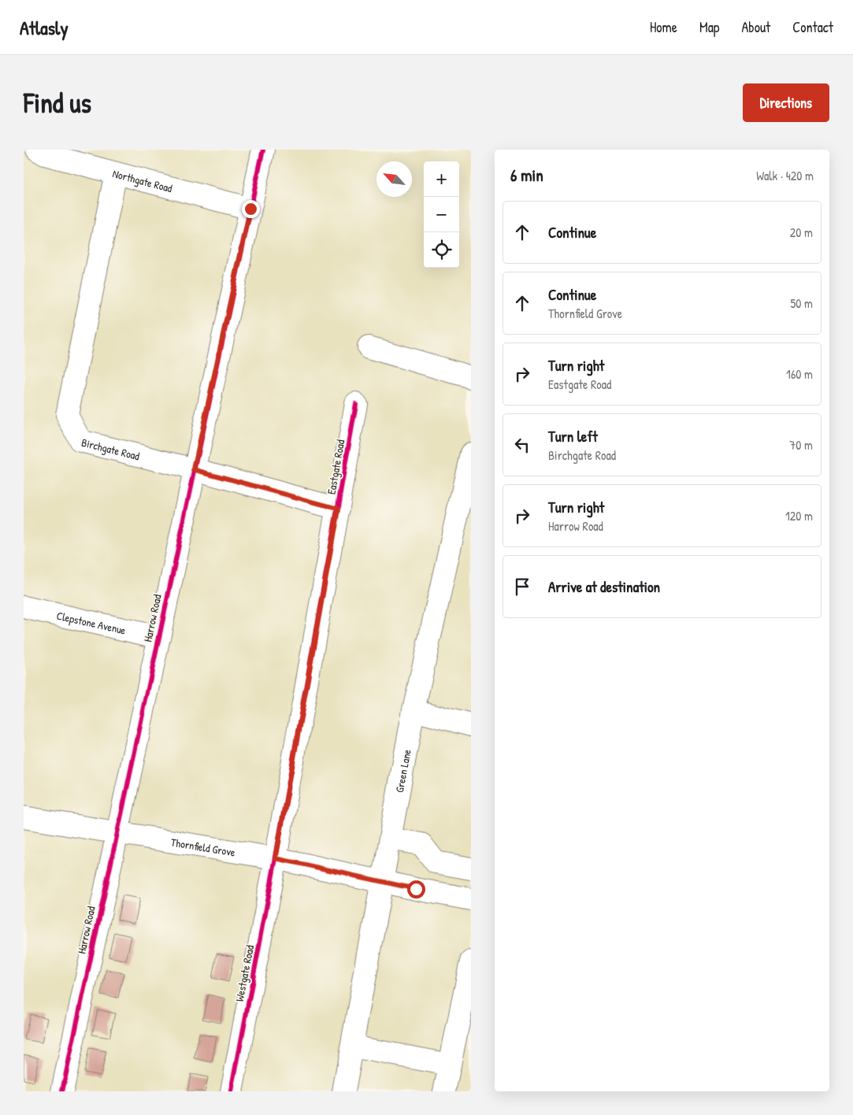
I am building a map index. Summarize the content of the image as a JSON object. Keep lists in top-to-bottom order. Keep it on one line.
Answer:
{"streets":{"street":["Northgate Road","Birchgate Road","Eastgate Road","Harrow Road","Clepstone Avenue","Green Lane","Thornfield Grove","Westgate Road"]},"crossings":[["Northgate Road","Birchgate Road"],["Northgate Road","Harrow Road"],["Birchgate Road","Eastgate Road"],["Birchgate Road","Harrow Road"],["Eastgate Road","Thornfield Grove"],["Eastgate Road","Westgate Road"],["Harrow Road","Clepstone Avenue"],["Harrow Road","Thornfield Grove"],["Green Lane","Thornfield Grove"],["Thornfield Grove","Westgate Road"]],"north":"top left","page":{"header":"Atlasly","nav":["Home","Map","About","Contact"],"buttons":"Directions","title":"Find us","heading":["6 min","Walk · 420 m"],"map_buttons":["+","−"],"list":[["Continue","20 m"],["Continue","Thornfield Grove","50 m"],["Turn right","Eastgate Road","160 m"],["Turn left","Birchgate Road","70 m"],["Turn right","Harrow Road","120 m"],"Arrive at destination"]}}
